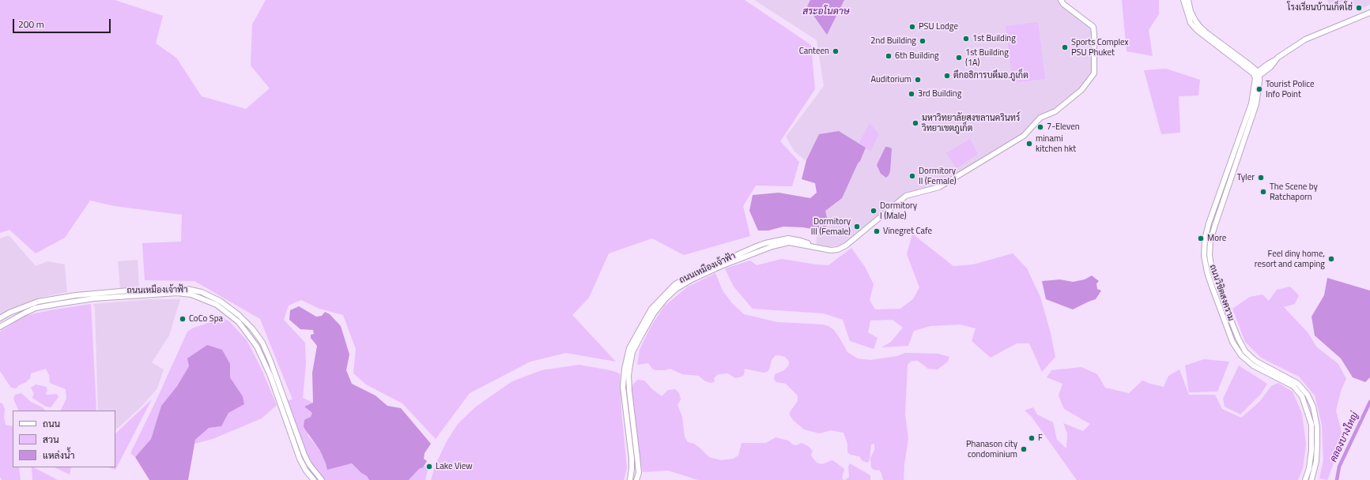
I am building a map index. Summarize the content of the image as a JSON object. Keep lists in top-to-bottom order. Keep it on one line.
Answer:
{"streets":{"street":["ถนนเหมืองเจ้าฟ้า","ถนนวิชิตสงคราม"]},"water":["สระอโนดาษ","คลองบางใหญ่"],"places":["โรงเรียนบ้านเก็ตโฮ่","PSU Lodge","1st Building","2nd Building","Sports Complex PSU Phuket","Canteen","6th Building","1st Building (1A)","ตึกอธิการบดีมอ.ภูเก็ต","Auditorium","Tourist Police Info Point","3rd Building","มหาวิทยาลัยสงขลานครินทร์ วิทยาเขตภูเก็ต","7-Eleven","minami kitchen hkt","Dormitory II (Female)","Tyler","The Scene by Ratchaporn","Dormitory I (Male)","Dormitory III (Female)","Vinegret Cafe","More","Feel diny home, resort and camping","CoCo Spa","F","Phanason city condominium","Lake View"],"legend":["ถนน","สวน","แหล่งน้ำ"],"scale_bar":"200 m"}
